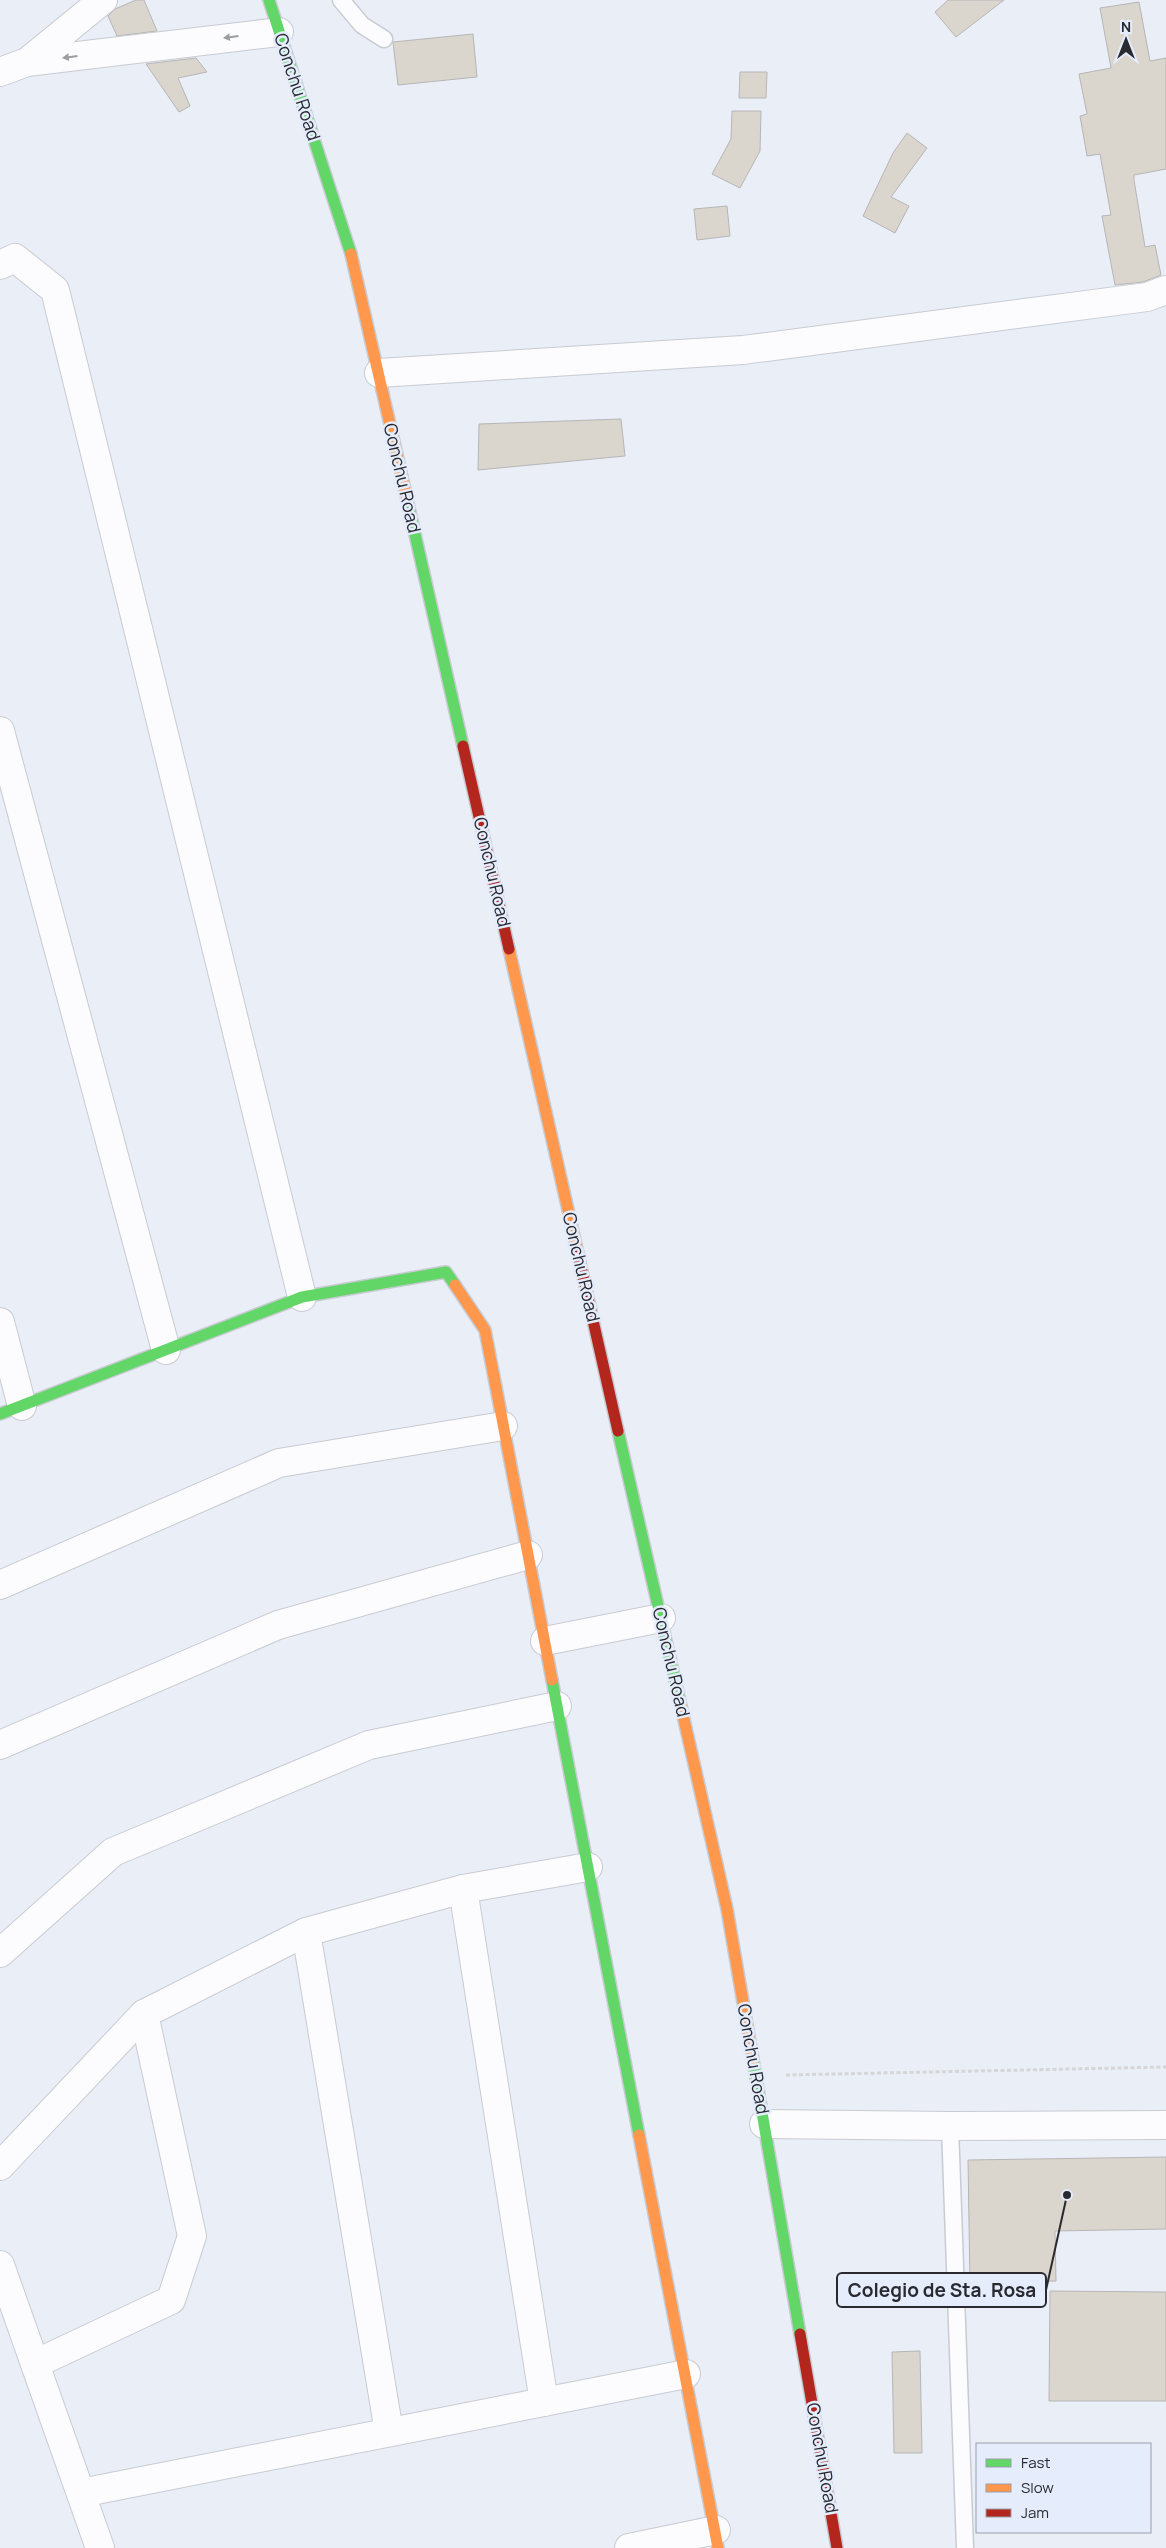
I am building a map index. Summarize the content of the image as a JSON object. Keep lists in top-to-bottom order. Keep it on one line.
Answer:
{"streets":{"main road":["Conchu Road"]},"places":["Colegio de Sta. Rosa"],"legend":["Fast","Slow","Jam"],"north":"top"}
